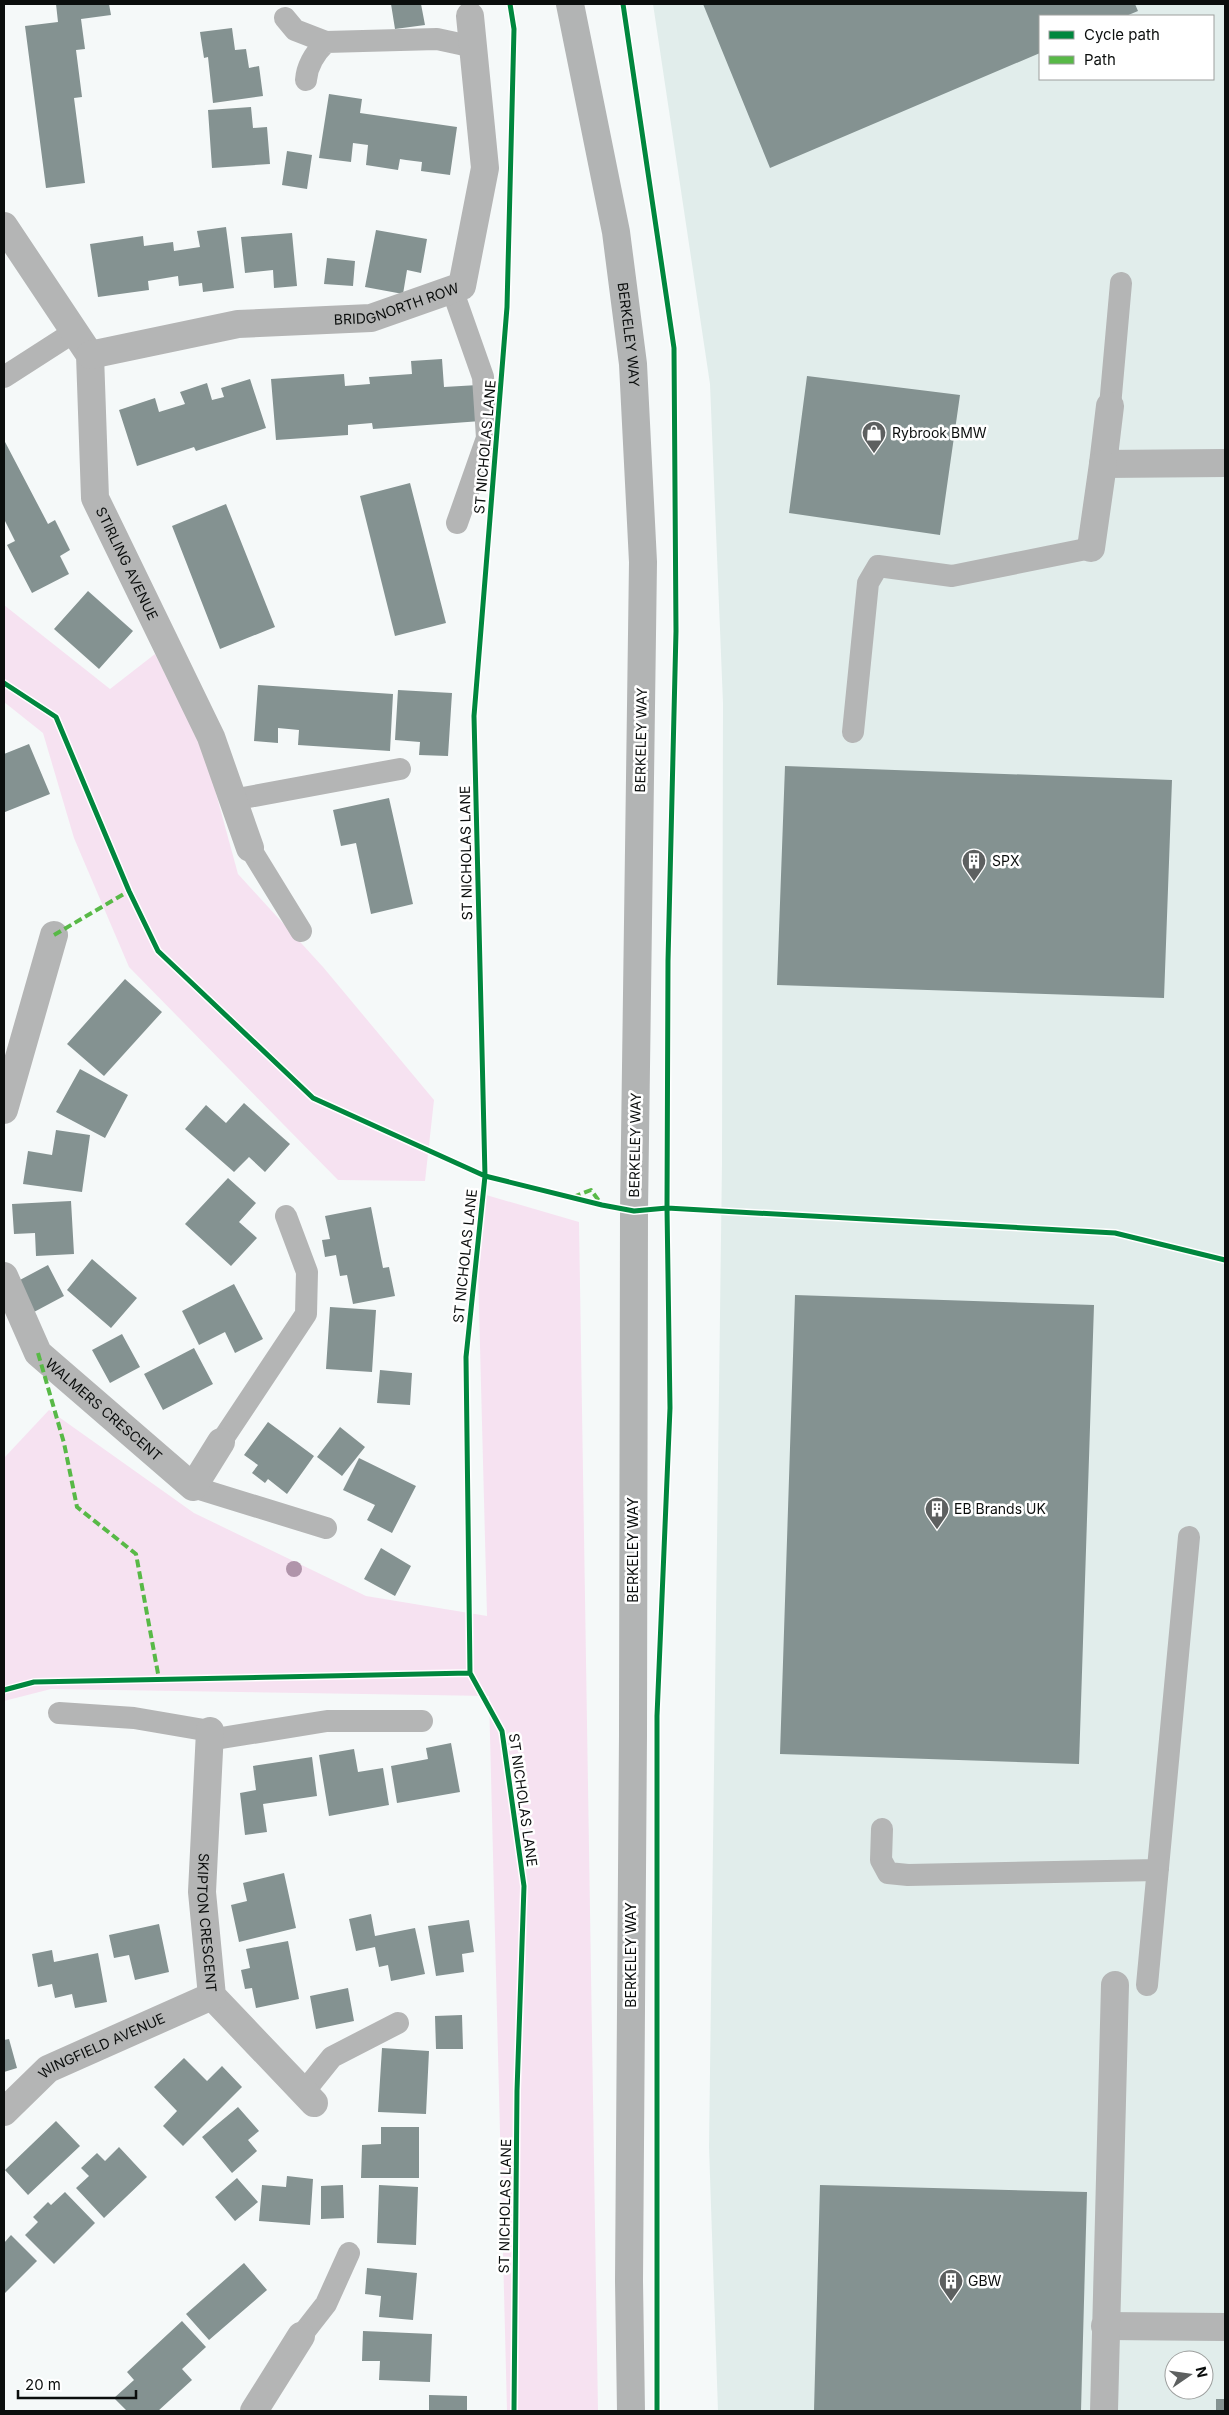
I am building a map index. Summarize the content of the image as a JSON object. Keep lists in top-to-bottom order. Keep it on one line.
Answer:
{"streets":{"main road":["BERKELEY WAY"],"street":["BRIDGNORTH ROW","STIRLING AVENUE","WALMERS CRESCENT","SKIPTON CRESCENT","WINGFIELD AVENUE"],"cycle path":["ST NICHOLAS LANE"]},"crossings":[["BRIDGNORTH ROW","STIRLING AVENUE"],["SKIPTON CRESCENT","WINGFIELD AVENUE"]],"places":{"shop":["Rybrook BMW"],"building":["SPX","EB Brands UK","GBW"]},"legend":["Cycle path","Path"],"scale_bar":"20 m","north":"right"}
